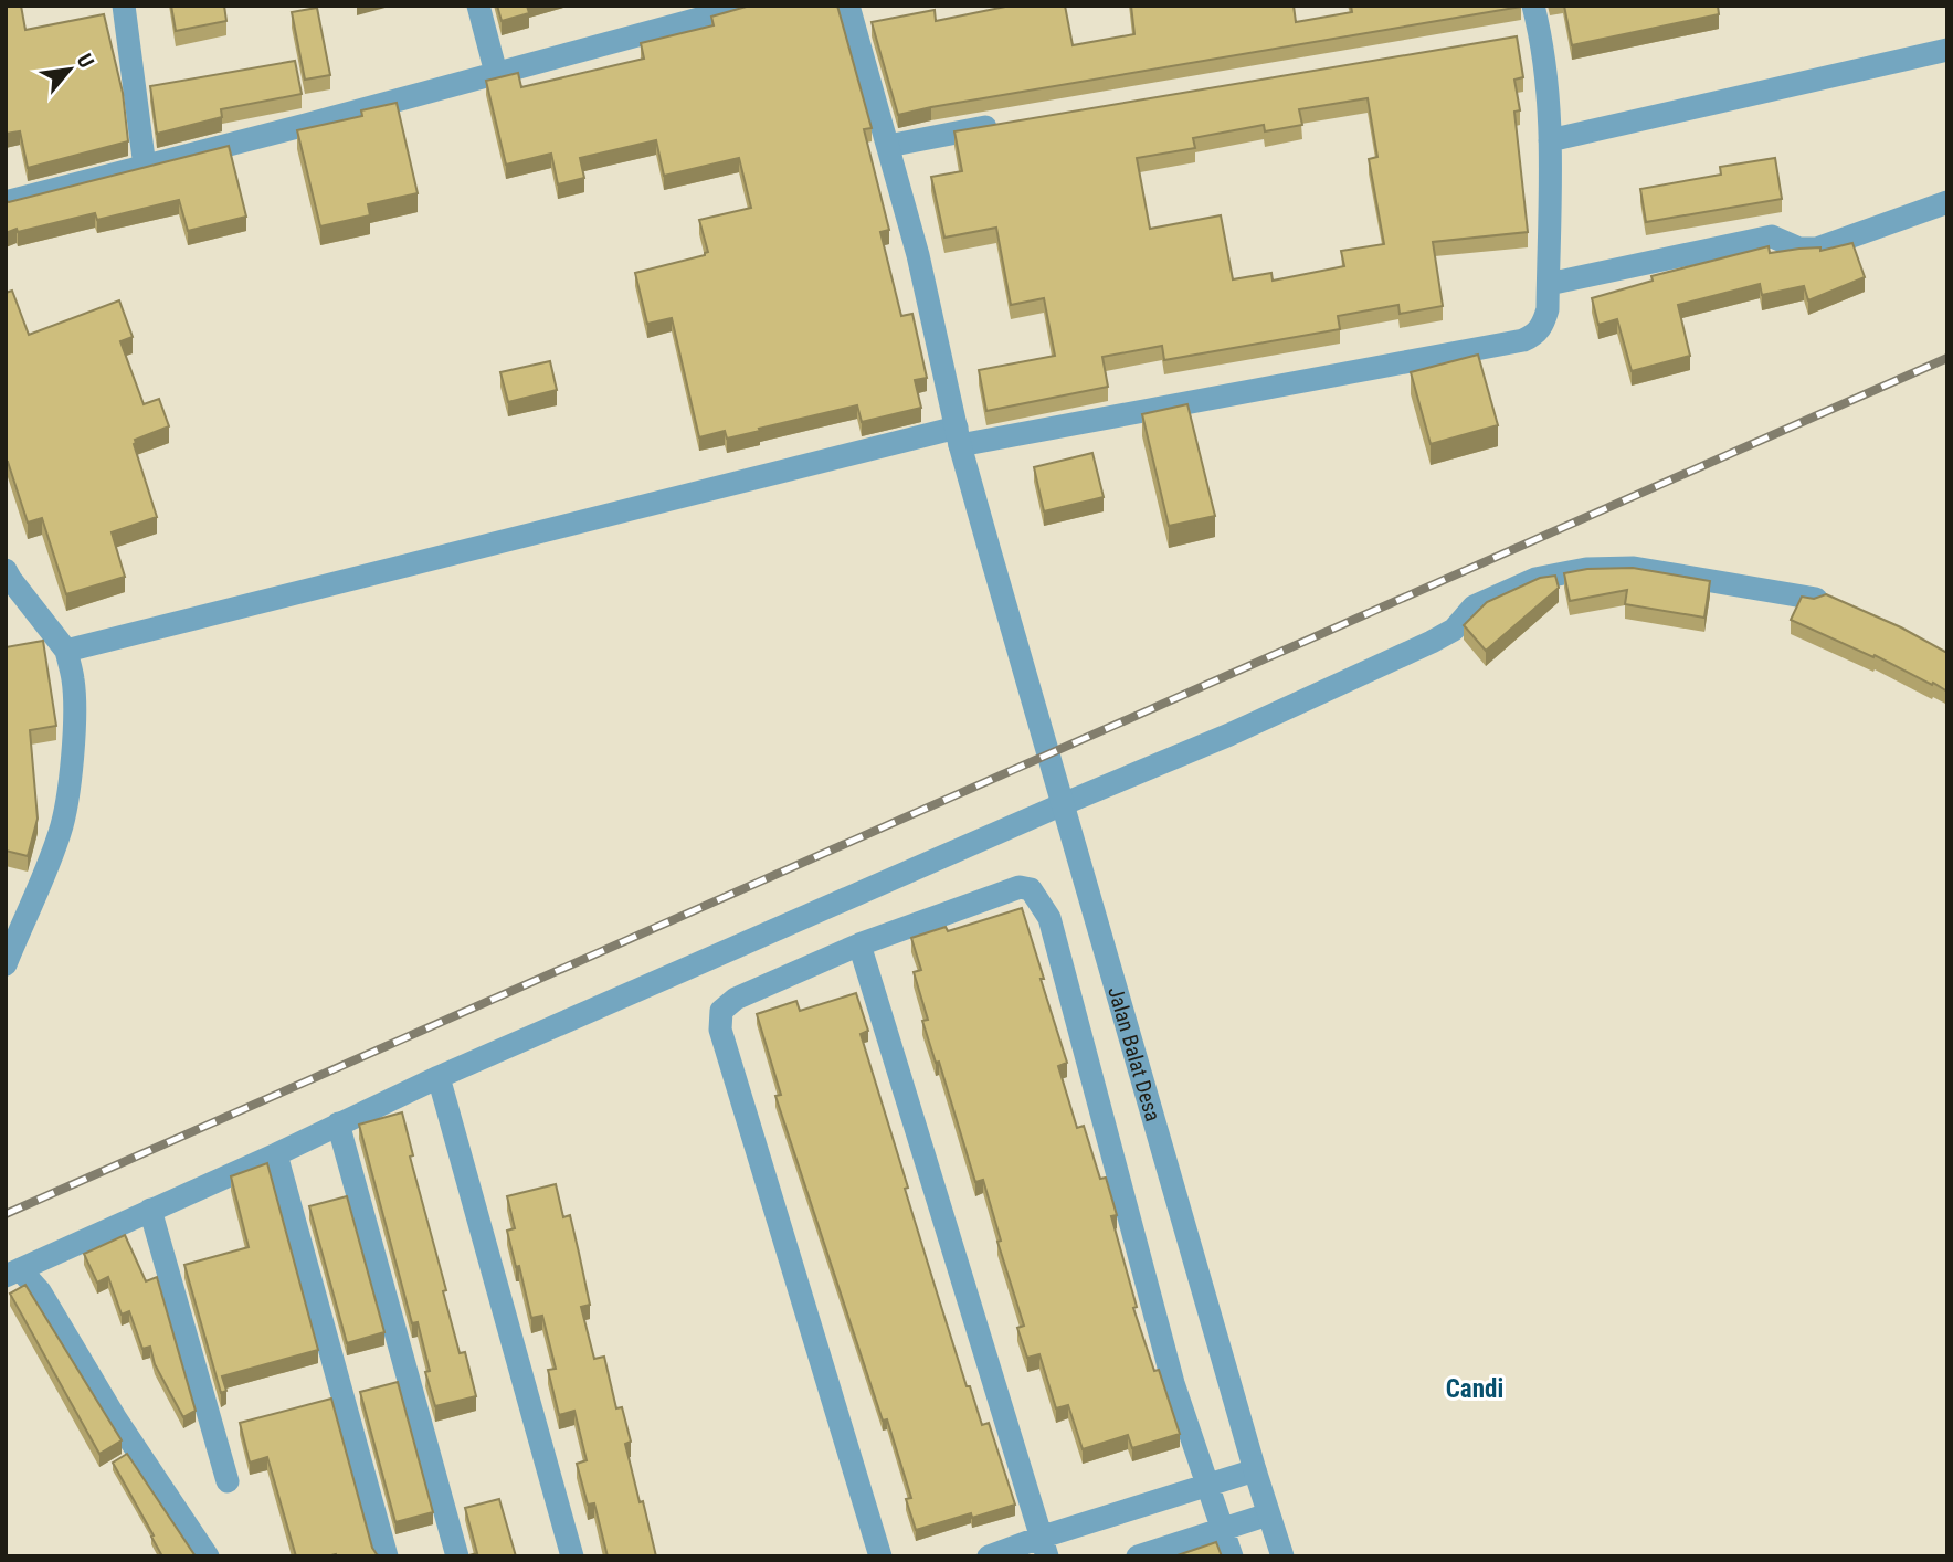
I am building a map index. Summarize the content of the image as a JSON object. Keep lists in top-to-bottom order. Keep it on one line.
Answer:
{"streets":{"street":["Jalan Balat Desa"]},"districts":["Candi"],"north":"top right"}
